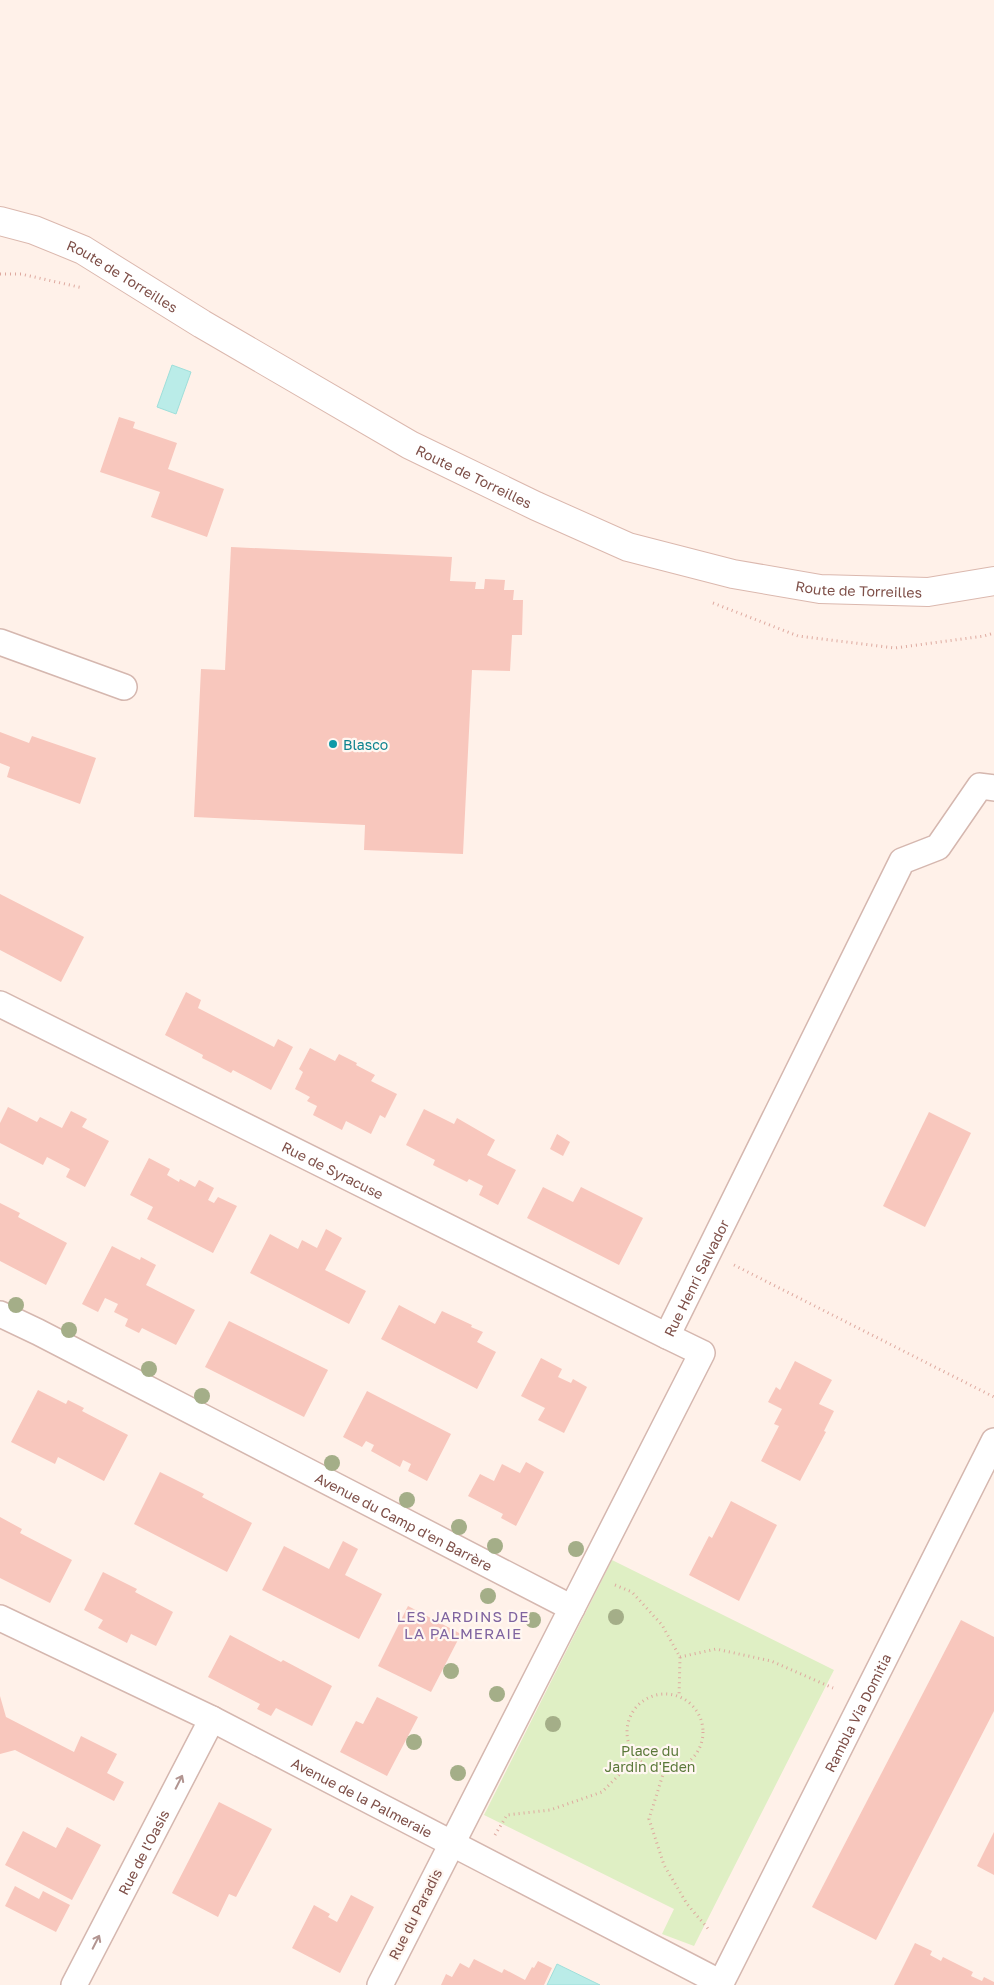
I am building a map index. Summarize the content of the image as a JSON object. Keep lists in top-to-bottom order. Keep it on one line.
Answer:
{"streets":{"main road":["Route de Torreilles"],"street":["Rue de Syracuse","Rue Henri Salvador","Avenue du Camp d'en Barrère","Rambla Via Domitia","Avenue de la Palmeraie","Rue de l'Oasis","Rue du Paradis"]},"crossings":[["Rue de Syracuse","Rue Henri Salvador"],["Rue Henri Salvador","Avenue du Camp d'en Barrère"],["Rambla Via Domitia","Avenue de la Palmeraie"],["Avenue de la Palmeraie","Rue de l'Oasis"],["Avenue de la Palmeraie","Rue du Paradis"]],"one_way":["Rue de l'Oasis"],"districts":["LES JARDINS DE LA PALMERAIE"],"parks":["Place du Jardin d'Eden"],"places":["Blasco"]}
